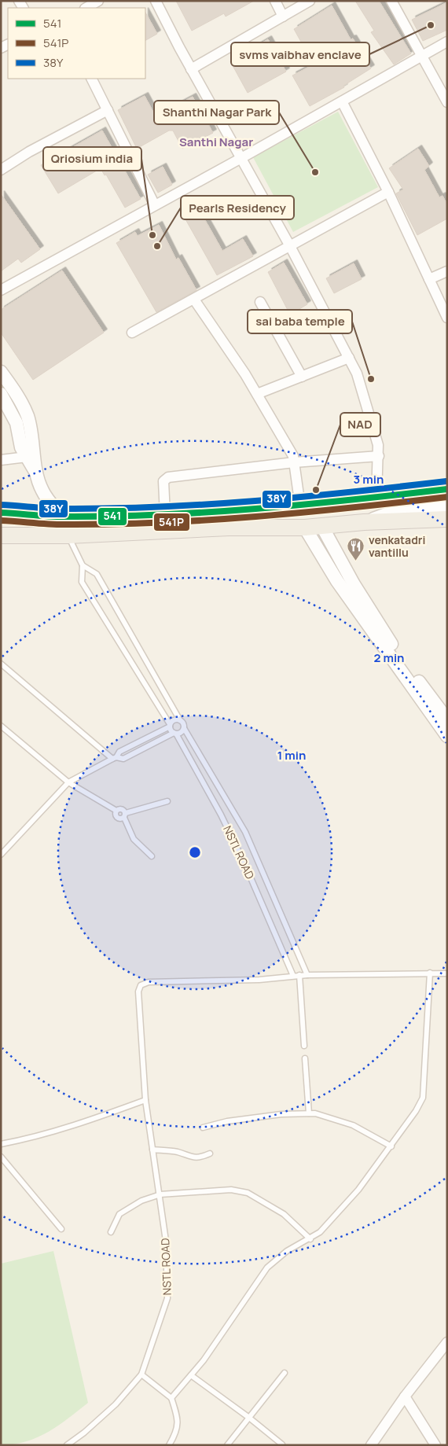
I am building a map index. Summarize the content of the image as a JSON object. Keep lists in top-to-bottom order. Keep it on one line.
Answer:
{"streets":{"lane":["NSTL ROAD"]},"districts":["Santhi Nagar"],"places":{"other":["svms vaibhav enclave","Shanthi Nagar Park","Qriosium india","Pearls Residency","sai baba temple","NAD"],"restaurant":["venkatadri vantillu"]},"lines":["transit line 38Y","transit line 541","transit line 541P"],"legend":["541","541P","38Y"],"rings":["3 min","2 min","1 min"]}
